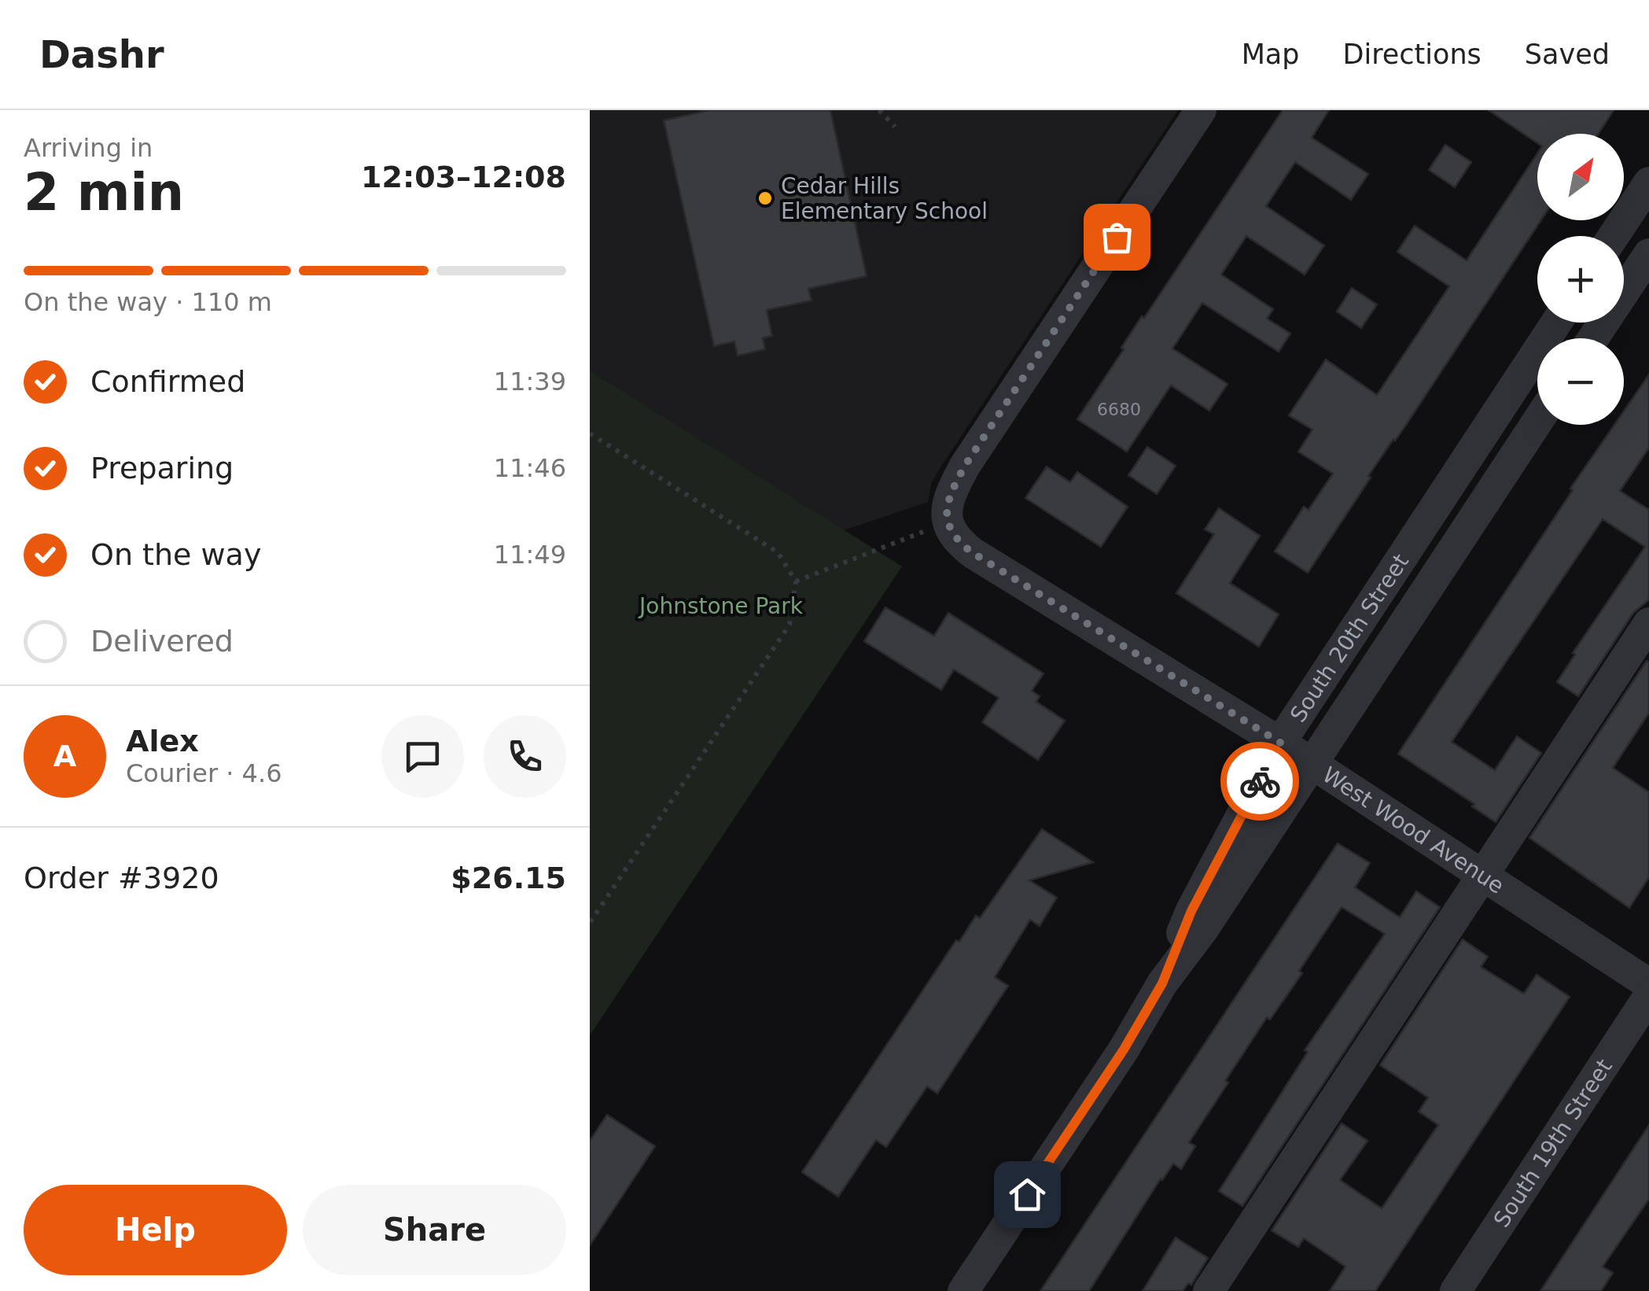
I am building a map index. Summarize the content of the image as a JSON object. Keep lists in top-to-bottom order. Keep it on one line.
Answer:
{"streets":{"street":["South 20th Street","West Wood Avenue","South 19th Street"]},"crossings":[["South 20th Street","West Wood Avenue"]],"parks":["Johnstone Park"],"places":["Cedar Hills Elementary School"],"house_numbers":["6680"],"north":"top right","page":{"header":"Dashr","nav":["Map","Directions","Saved"],"heading":["2 min","Arriving in","12:03–12:08"],"panel":["Alex","Courier · 4.6","Order #3920","$26.15"],"map_buttons":["+","−"],"bar":"On the way · 110 m","list":[["Confirmed","11:39"],["Preparing","11:46"],["On the way","11:49"],"Delivered"],"round":"A","buttons":["Help","Share"]}}
